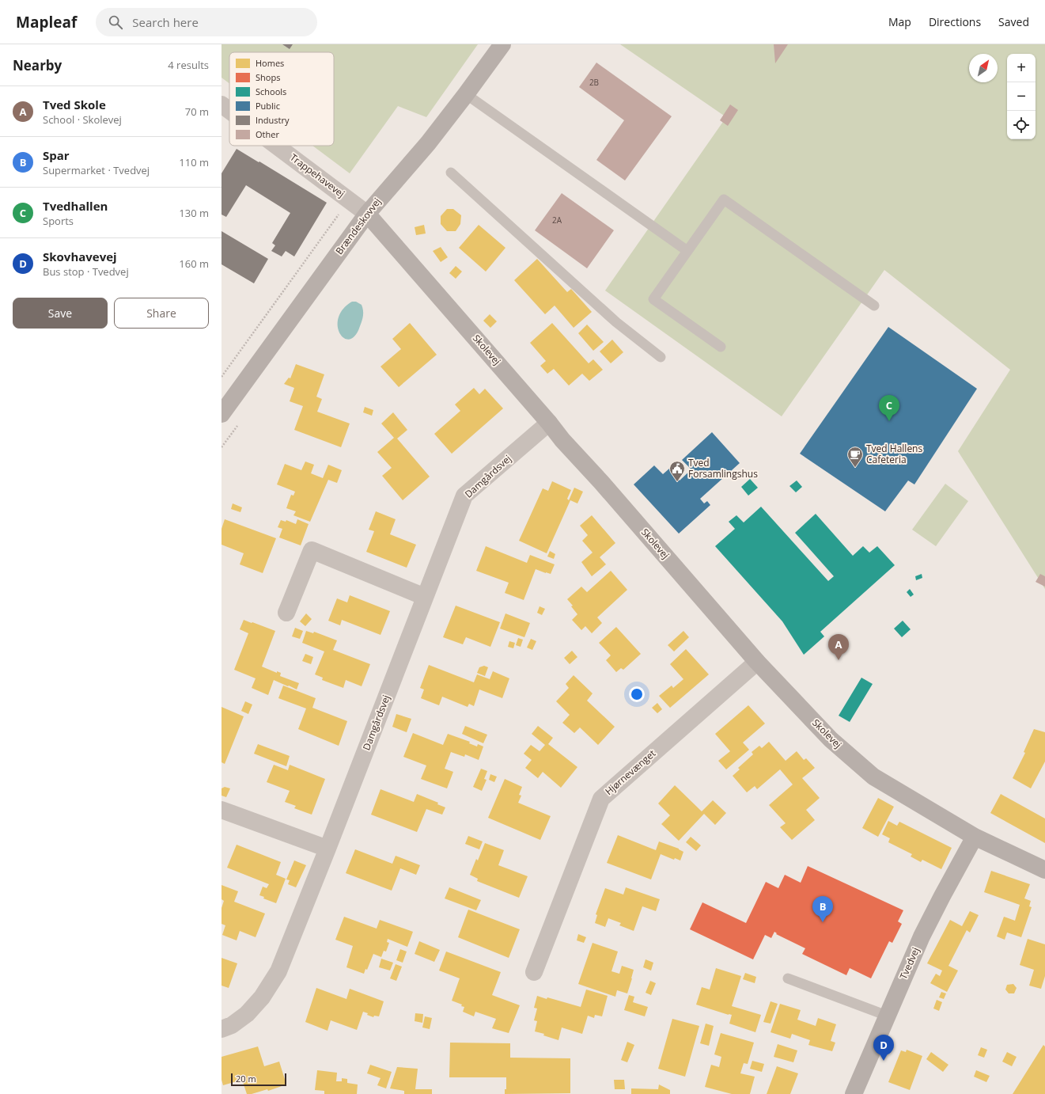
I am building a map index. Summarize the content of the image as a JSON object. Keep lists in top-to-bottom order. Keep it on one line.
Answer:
{"streets":{"street":["Trappehavevej","Brændeskovvej","Skolevej","Damgårdsvej","Hjørnevænget","Tvedvej"]},"crossings":[["Trappehavevej","Brændeskovvej"],["Trappehavevej","Skolevej"],["Brændeskovvej","Skolevej"],["Skolevej","Damgårdsvej"],["Skolevej","Hjørnevænget"],["Skolevej","Tvedvej"]],"places":{"cafe":["Tved Hallens Cafeteria"],"public building":["Tved Forsamlingshus"]},"house_numbers":["2B","2A"],"legend":["Homes","Shops","Schools","Public","Industry","Other"],"scale_bar":"20 m","north":"top right","page":{"header":"Mapleaf","search":"Search here","nav":["Map","Directions","Saved"],"heading":["Nearby","4 results"],"map_buttons":["+","−"],"list":[{"mark":"A","name":"Tved Skole","note":"School · Skolevej","value":"70 m"},{"mark":"B","name":"Spar","note":"Supermarket · Tvedvej","value":"110 m"},{"mark":"C","name":"Tvedhallen","note":"Sports","value":"130 m"},{"mark":"D","name":"Skovhavevej","note":"Bus stop · Tvedvej","value":"160 m"}],"buttons":["Save","Share"],"pins":["C","A","B","D"],"scale":"20 m"}}
